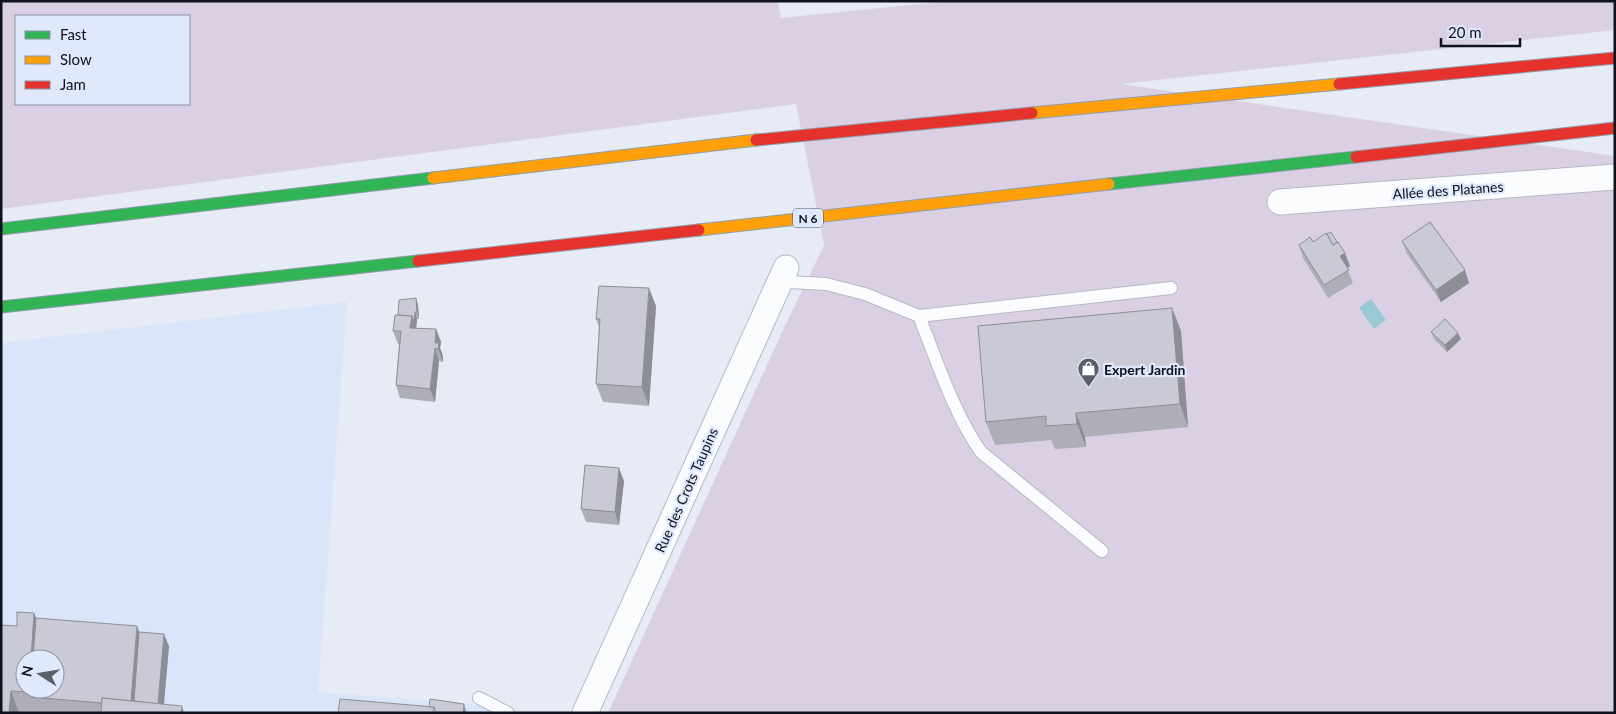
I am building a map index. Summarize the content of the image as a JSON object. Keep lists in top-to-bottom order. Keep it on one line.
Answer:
{"streets":{"main road":["N 6"],"street":["Allée des Platanes","Rue des Crots Taupins"]},"places":{"shop":["Expert Jardin"]},"legend":["Fast","Slow","Jam"],"scale_bar":"20 m","north":"left"}
